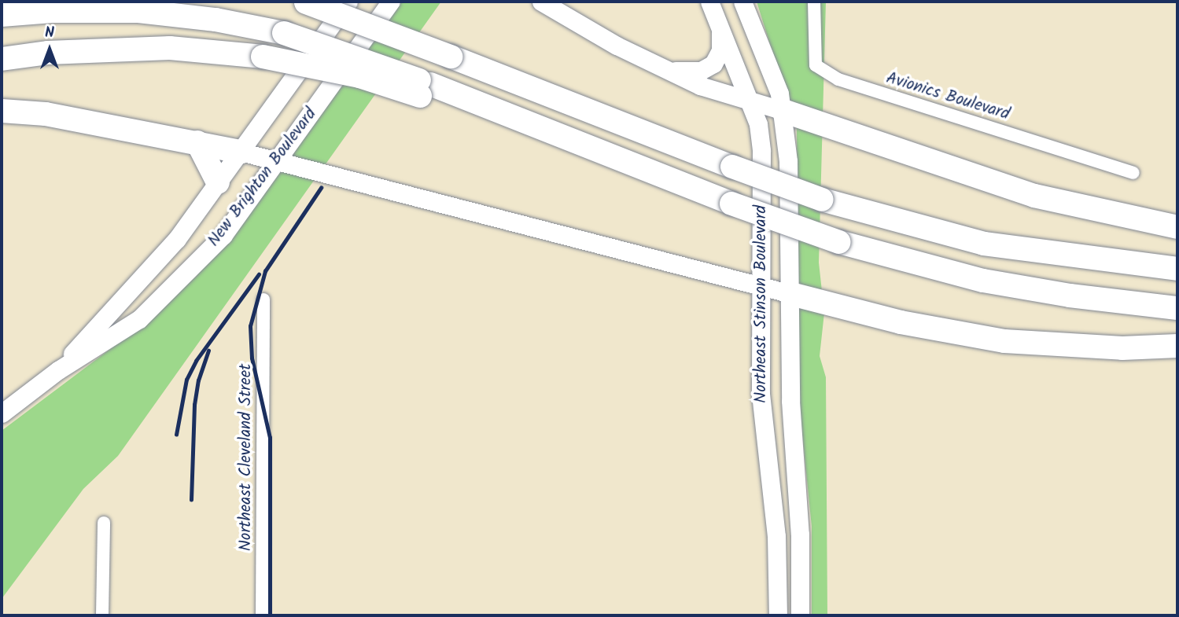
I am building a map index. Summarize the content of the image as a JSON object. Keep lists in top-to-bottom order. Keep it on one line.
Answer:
{"streets":{"main road":["New Brighton Boulevard","Northeast Stinson Boulevard"],"street":["Avionics Boulevard","Northeast Cleveland Street"]},"north":"top"}
